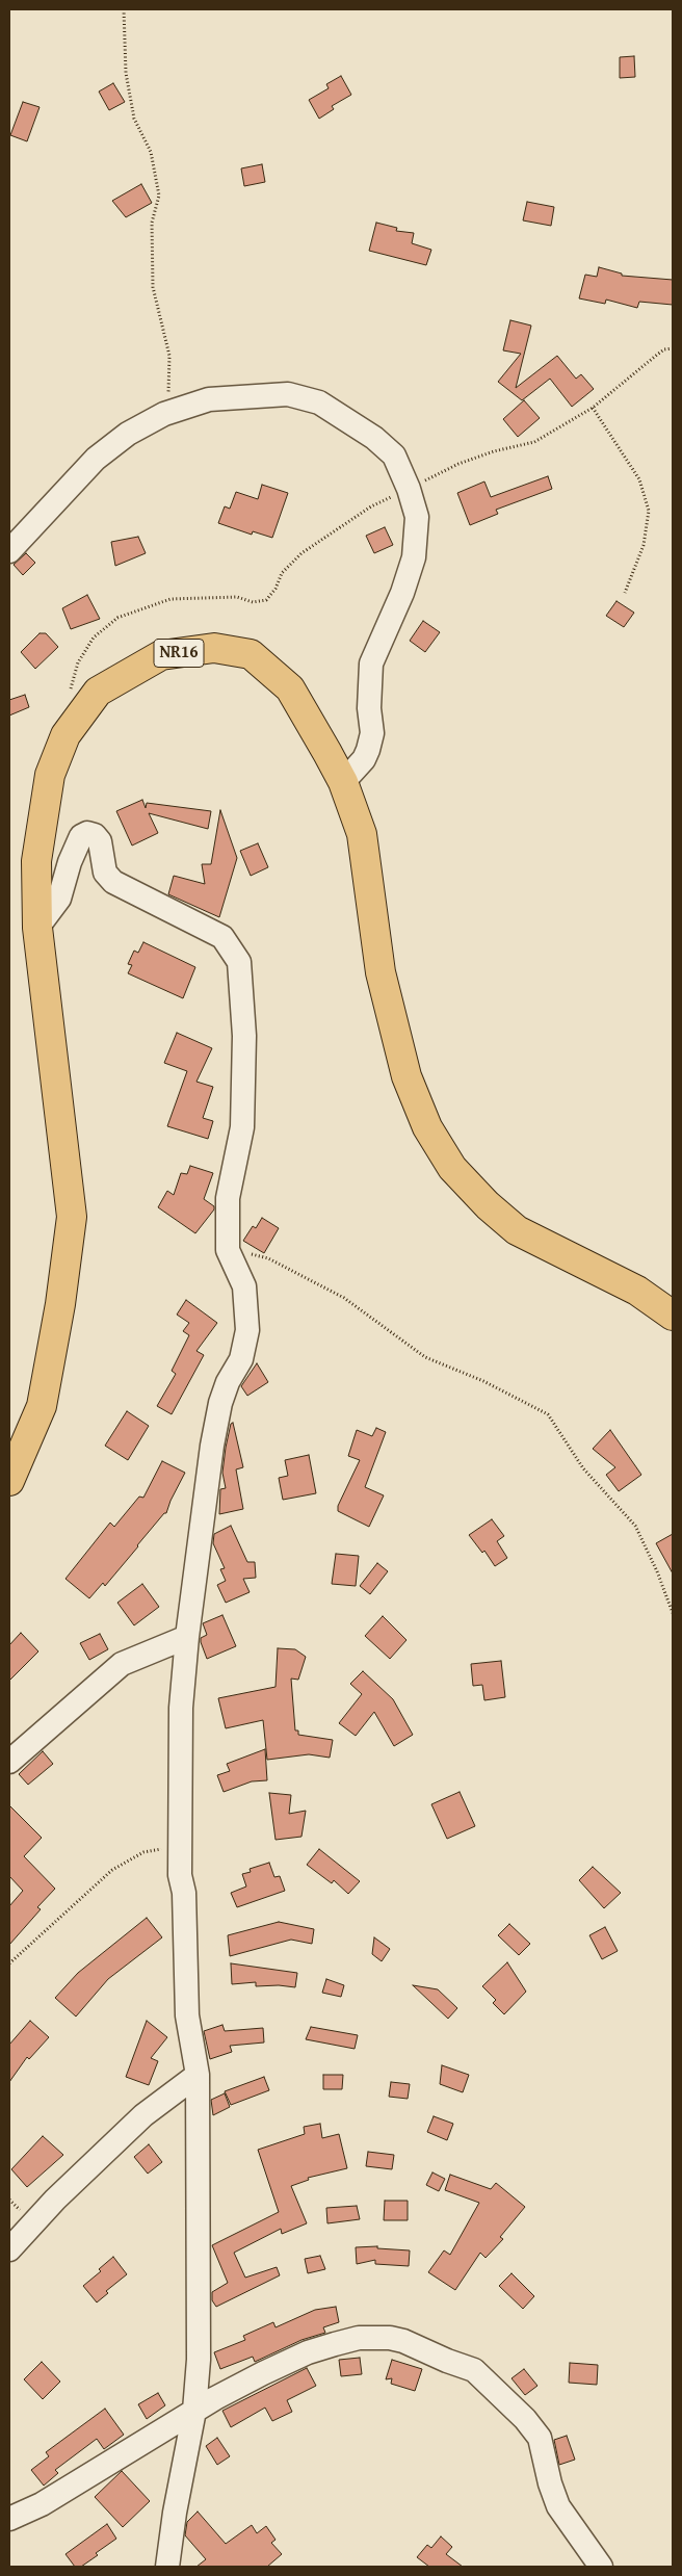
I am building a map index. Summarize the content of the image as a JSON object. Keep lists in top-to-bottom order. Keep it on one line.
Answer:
{"streets":{"main road":["NR16"]}}
